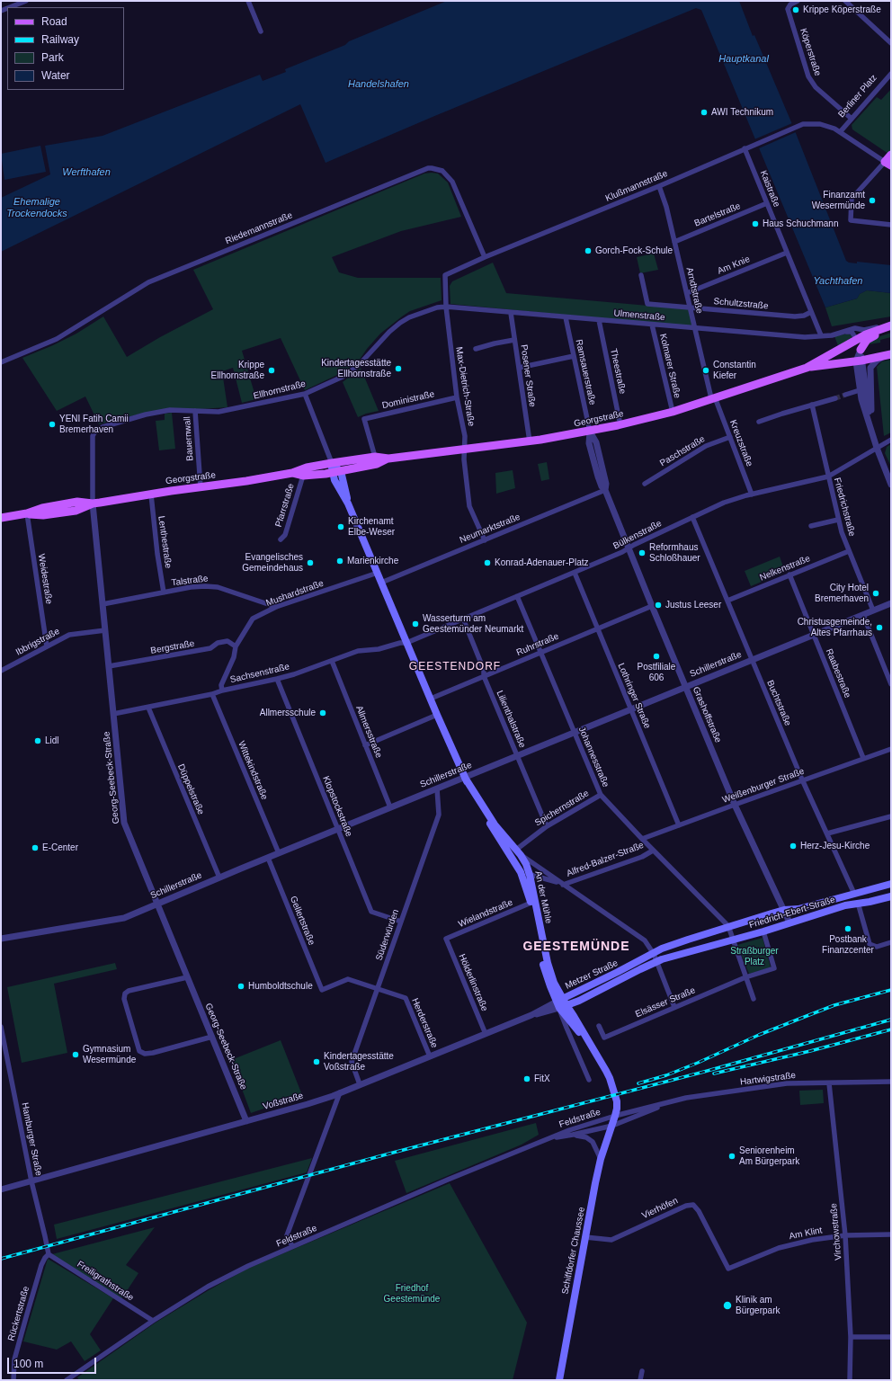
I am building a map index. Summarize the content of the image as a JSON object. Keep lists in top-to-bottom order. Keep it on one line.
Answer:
{"streets":{"main road":["Georgstraße","An der Mühle","Friedrich-Ebert-Straße","Metzer Straße","Schiffdorfer Chaussee"],"street":["Köperstraße","Berliner Platz","Klußmannstraße","Kaistraße","Bartelstraße","Riedemannstraße","Am Knie","Arndtstraße","Schultzstraße","Ulmenstraße","Kolmarer Straße","Theestraße","Ramsauerstraße","Posener Straße","Max-Dietrich-Straße","Ellhornstraße","Doministraße","Bauernwall","Kreuzstraße","Paschstraße","Pfarrstraße","Friedrichstraße","Neumarktstraße","Bülkenstraße","Lenthestraße","Nelkenstraße","Weidestraße","Talstraße","Mushardstraße","Ibbrigstraße","Ruhrstraße","Bergstraße","Schillerstraße","Sachsenstraße","Raabestraße","Lothringer Straße","Buchtstraße","Grashoffstraße","Lilienthalstraße","Allmersstraße","Johannesstraße","Wittekindstraße","Georg-Seebeck-Straße","Weißenburger Straße","Düppelstraße","Klopstockstraße","Spichernstraße","Alfred-Balzer-Straße","Wielandstraße","Gellertstraße","Süderwürden","Hölderlinstraße","Elsässer Straße","Herderstraße","Hartwigstraße","Voßstraße","Feldstraße","Hamburger Straße","Vierhöfen","Virchowstraße","Am Klint","Freiligrathstraße","Rückertstraße"]},"crossings":[["Köperstraße","Berliner Platz"],["Berliner Platz","Klußmannstraße"],["Klußmannstraße","Kaistraße"],["Klußmannstraße","Riedemannstraße"],["Klußmannstraße","Arndtstraße"],["Klußmannstraße","Max-Dietrich-Straße"],["Kaistraße","Bartelstraße"],["Kaistraße","Am Knie"],["Kaistraße","Schultzstraße"],["Kaistraße","Ulmenstraße"],["Bartelstraße","Arndtstraße"],["Riedemannstraße","Max-Dietrich-Straße"],["Am Knie","Arndtstraße"],["Arndtstraße","Schultzstraße"],["Arndtstraße","Ulmenstraße"],["Arndtstraße","Georgstraße"],["Arndtstraße","Kreuzstraße"],["Ulmenstraße","Kolmarer Straße"],["Ulmenstraße","Theestraße"],["Ulmenstraße","Ramsauerstraße"],["Ulmenstraße","Posener Straße"],["Ulmenstraße","Max-Dietrich-Straße"],["Ulmenstraße","Ellhornstraße"],["Ulmenstraße","Georgstraße"],["Kolmarer Straße","Georgstraße"],["Theestraße","Georgstraße"],["Ramsauerstraße","Georgstraße"],["Ramsauerstraße","Grashoffstraße"],["Posener Straße","Georgstraße"],["Max-Dietrich-Straße","Ellhornstraße"],["Max-Dietrich-Straße","Doministraße"],["Max-Dietrich-Straße","Georgstraße"],["Max-Dietrich-Straße","Neumarktstraße"],["Ellhornstraße","Bauernwall"],["Ellhornstraße","Georg-Seebeck-Straße"],["Doministraße","Georgstraße"],["Georgstraße","Bauernwall"],["Georgstraße","Kreuzstraße"],["Georgstraße","Pfarrstraße"],["Georgstraße","Lenthestraße"],["Georgstraße","Weidestraße"],["Georgstraße","Grashoffstraße"],["Georgstraße","Georg-Seebeck-Straße"],["Georgstraße","An der Mühle"],["Kreuzstraße","Paschstraße"],["Kreuzstraße","Bülkenstraße"],["Friedrichstraße","Bülkenstraße"],["Friedrichstraße","Nelkenstraße"],["Friedrichstraße","Schillerstraße"],["Neumarktstraße","Grashoffstraße"],["Neumarktstraße","An der Mühle"],["Bülkenstraße","Sachsenstraße"],["Bülkenstraße","Lothringer Straße"],["Bülkenstraße","Buchtstraße"],["Bülkenstraße","Grashoffstraße"],["Bülkenstraße","Lilienthalstraße"],["Bülkenstraße","Johannesstraße"],["Bülkenstraße","An der Mühle"],["Lenthestraße","Talstraße"],["Nelkenstraße","Raabestraße"],["Nelkenstraße","Buchtstraße"],["Weidestraße","Ibbrigstraße"],["Talstraße","Mushardstraße"],["Talstraße","Georg-Seebeck-Straße"],["Mushardstraße","Bergstraße"],["Mushardstraße","Sachsenstraße"],["Mushardstraße","An der Mühle"],["Ibbrigstraße","Georg-Seebeck-Straße"],["Ruhrstraße","Lothringer Straße"],["Ruhrstraße","Grashoffstraße"],["Ruhrstraße","Lilienthalstraße"],["Ruhrstraße","Johannesstraße"],["Ruhrstraße","An der Mühle"],["Bergstraße","Georg-Seebeck-Straße"],["Schillerstraße","Raabestraße"],["Schillerstraße","Lothringer Straße"],["Schillerstraße","Buchtstraße"],["Schillerstraße","Grashoffstraße"],["Schillerstraße","Lilienthalstraße"],["Schillerstraße","Allmersstraße"],["Schillerstraße","Johannesstraße"],["Schillerstraße","Wittekindstraße"],["Schillerstraße","Georg-Seebeck-Straße"],["Schillerstraße","Düppelstraße"],["Schillerstraße","Klopstockstraße"],["Schillerstraße","An der Mühle"],["Schillerstraße","Gellertstraße"],["Schillerstraße","Süderwürden"],["Sachsenstraße","Allmersstraße"],["Sachsenstraße","Wittekindstraße"],["Sachsenstraße","Georg-Seebeck-Straße"],["Sachsenstraße","Düppelstraße"],["Sachsenstraße","Klopstockstraße"],["Sachsenstraße","An der Mühle"],["Raabestraße","Weißenburger Straße"],["Lothringer Straße","Weißenburger Straße"],["Buchtstraße","Weißenburger Straße"],["Buchtstraße","Friedrich-Ebert-Straße"],["Grashoffstraße","Weißenburger Straße"],["Grashoffstraße","Friedrich-Ebert-Straße"],["Lilienthalstraße","Spichernstraße"],["Johannesstraße","Weißenburger Straße"],["Johannesstraße","Spichernstraße"],["Johannesstraße","Alfred-Balzer-Straße"],["Johannesstraße","Friedrich-Ebert-Straße"],["Georg-Seebeck-Straße","Voßstraße"],["Klopstockstraße","Süderwürden"],["Spichernstraße","An der Mühle"],["An der Mühle","Wielandstraße"],["An der Mühle","Metzer Straße"],["An der Mühle","Hartwigstraße"],["An der Mühle","Voßstraße"],["An der Mühle","Feldstraße"],["An der Mühle","Schiffdorfer Chaussee"],["Friedrich-Ebert-Straße","Metzer Straße"],["Wielandstraße","Hölderlinstraße"],["Gellertstraße","Herderstraße"],["Süderwürden","Herderstraße"],["Süderwürden","Voßstraße"],["Metzer Straße","Voßstraße"],["Hölderlinstraße","Voßstraße"],["Herderstraße","Voßstraße"],["Hartwigstraße","Feldstraße"],["Hartwigstraße","Virchowstraße"],["Hartwigstraße","Schiffdorfer Chaussee"],["Voßstraße","Hamburger Straße"],["Feldstraße","Schiffdorfer Chaussee"],["Feldstraße","Freiligrathstraße"],["Hamburger Straße","Freiligrathstraße"],["Hamburger Straße","Rückertstraße"],["Vierhöfen","Am Klint"],["Vierhöfen","Schiffdorfer Chaussee"],["Virchowstraße","Am Klint"],["Freiligrathstraße","Rückertstraße"]],"districts":["GEESTENDORF","GEESTEMÜNDE"],"water":["Hauptkanal","Handelshafen","Werfthafen","Ehemalige Trockendocks","Yachthafen"],"parks":["Straßburger Platz","Friedhof Geestemünde"],"places":["Krippe Köperstraße","AWI Technikum","Finanzamt Wesermünde","Haus Schuchmann","Gorch-Fock-Schule","Kindertagesstätte Ellhornstraße","Krippe Ellhornstraße","Constantin Kiefer","YENI Fatih Camii Bremerhaven","Kirchenamt Elbe-Weser","Reformhaus Schloßhauer","Marienkirche","Evangelisches Gemeindehaus","Konrad-Adenauer-Platz","City Hotel Bremerhaven","Justus Leeser","Wasserturm am Geestemünder Neumarkt","Christusgemeinde, Altes Pfarrhaus","Postfiliale 606","Allmersschule","Lidl","Herz-Jesu-Kirche","E-Center","Postbank Finanzcenter","Humboldtschule","Gymnasium Wesermünde","Kindertagesstätte Voßstraße","FitX","Seniorenheim Am Bürgerpark","Klinik am Bürgerpark"],"legend":["Road","Railway","Park","Water"],"scale_bar":"100 m"}
